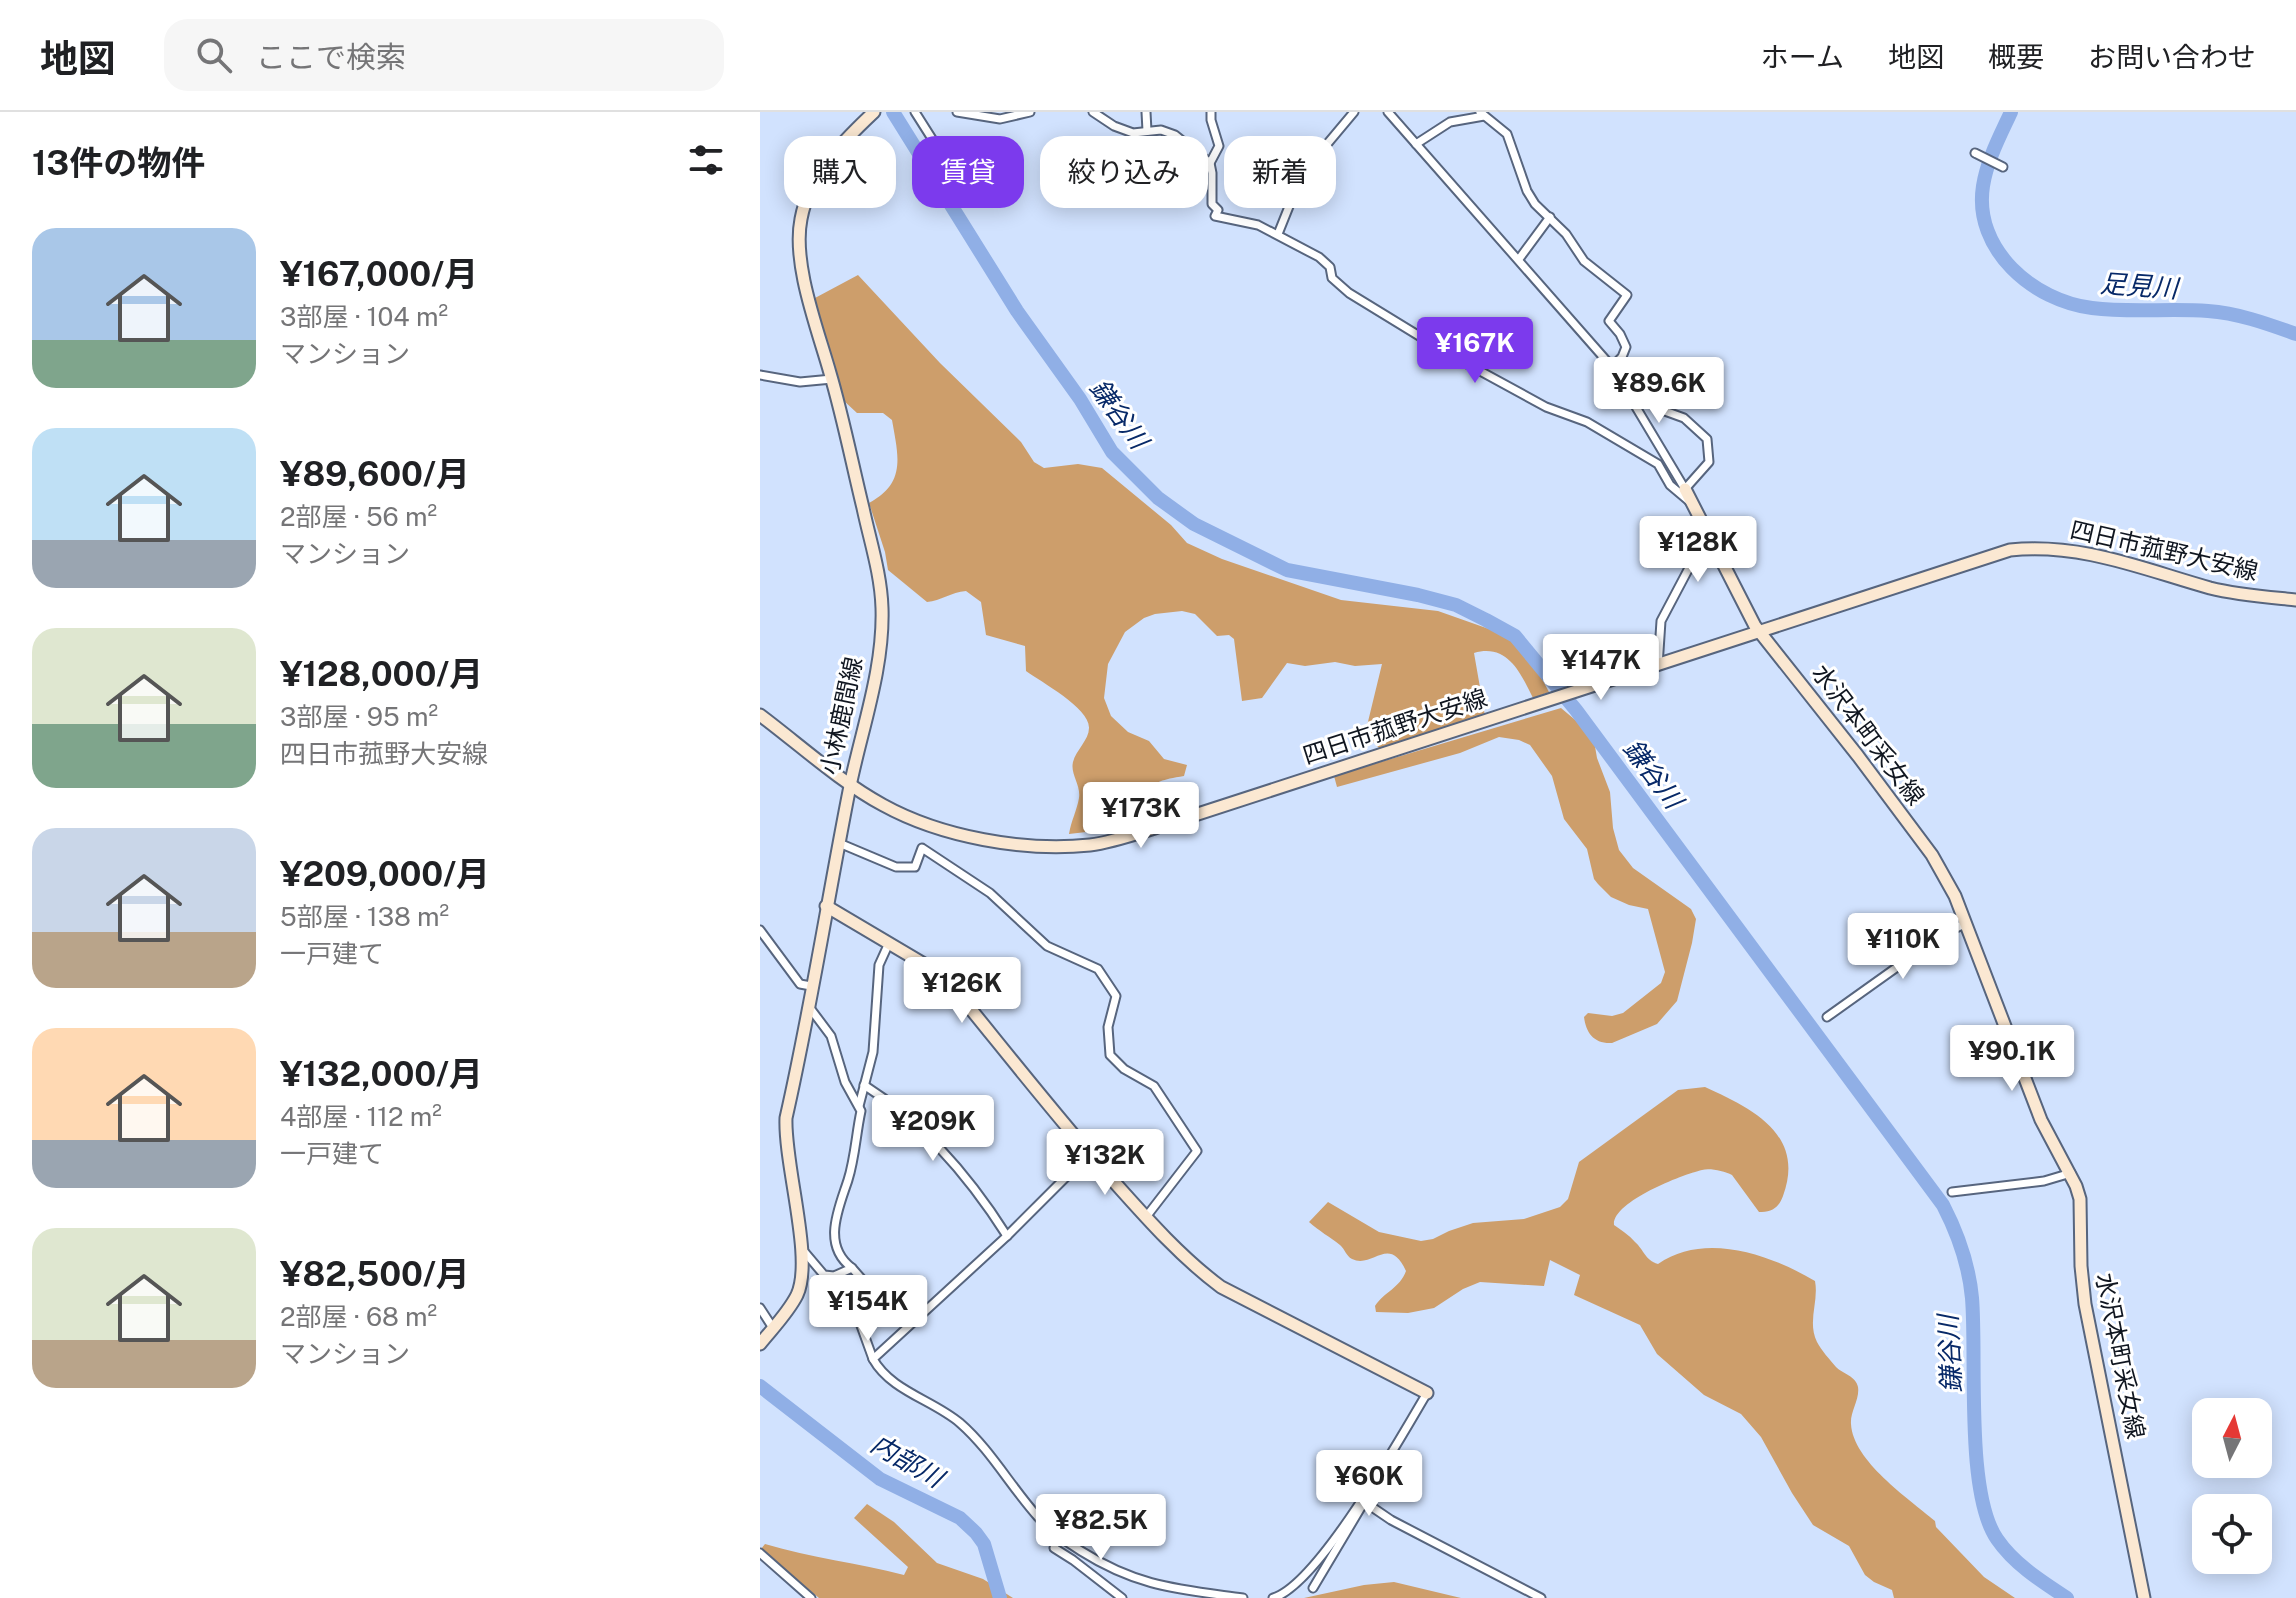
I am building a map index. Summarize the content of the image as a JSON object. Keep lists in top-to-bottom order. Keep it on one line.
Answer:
{"streets":{"main road":["四日市菰野大安線","小林鹿間線","水沢本町采女線"]},"crossings":[["四日市菰野大安線","小林鹿間線"],["四日市菰野大安線","水沢本町采女線"]],"water":["足見川","鎌谷川","内部川"],"north":"top","page":{"header":"地図","search":"ここで検索","nav":["ホーム","地図","概要","お問い合わせ"],"heading":"13件の物件","chip":["購入","賃貸","絞り込み","新着"],"list":[{"name":"¥167,000/月","note":"3部屋 · 104 m² · マンション"},{"name":"¥89,600/月","note":"2部屋 · 56 m² · マンション"},{"name":"¥128,000/月","note":"3部屋 · 95 m² · 四日市菰野大安線"},{"name":"¥209,000/月","note":"5部屋 · 138 m² · 一戸建て"},{"name":"¥132,000/月","note":"4部屋 · 112 m² · 一戸建て"},{"name":"¥82,500/月","note":"2部屋 · 68 m² · マンション"}],"price":["¥167K","¥89.6K","¥128K","¥147K","¥173K","¥110K","¥126K","¥90.1K","¥209K","¥132K","¥154K","¥60K","¥82.5K"]}}
